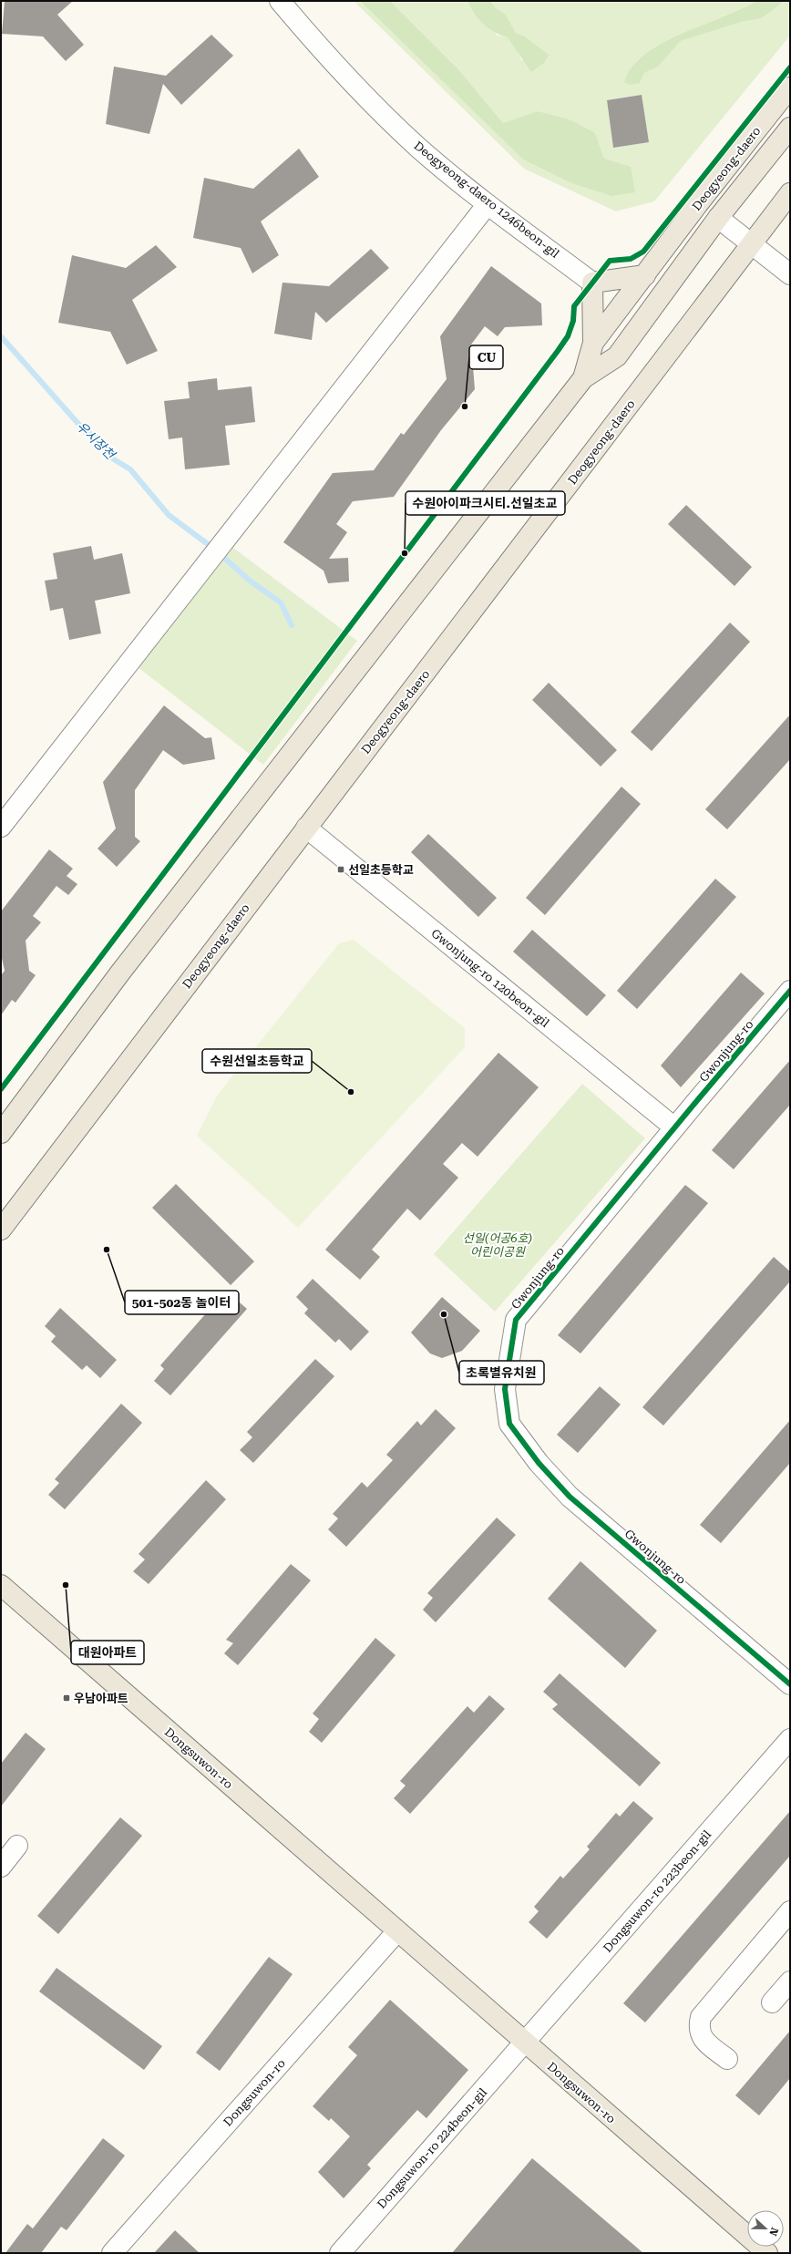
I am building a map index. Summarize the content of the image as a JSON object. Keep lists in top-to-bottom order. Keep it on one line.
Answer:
{"streets":{"main road":["Deogyeong-daero","Dongsuwon-ro"],"street":["Deogyeong-daero 1246beon-gil","Gwonjung-ro 120beon-gil","Gwonjung-ro","Dongsuwon-ro 223beon-gil","Dongsuwon-ro 224beon-gil"]},"crossings":[["Deogyeong-daero","Gwonjung-ro 120beon-gil"],["Gwonjung-ro 120beon-gil","Gwonjung-ro"],["Dongsuwon-ro","Dongsuwon-ro 223beon-gil"],["Dongsuwon-ro","Dongsuwon-ro 224beon-gil"],["Dongsuwon-ro 223beon-gil","Dongsuwon-ro 224beon-gil"]],"water":["우시장천"],"parks":["선일(어공6호) 어린이공원"],"places":{"other":["CU","수원아이파크시티.선일초교","수원선일초등학교","501-502동 놀이터","초록별유치원","대원아파트"],"transit":["선일초등학교","우남아파트"]},"north":"right"}
